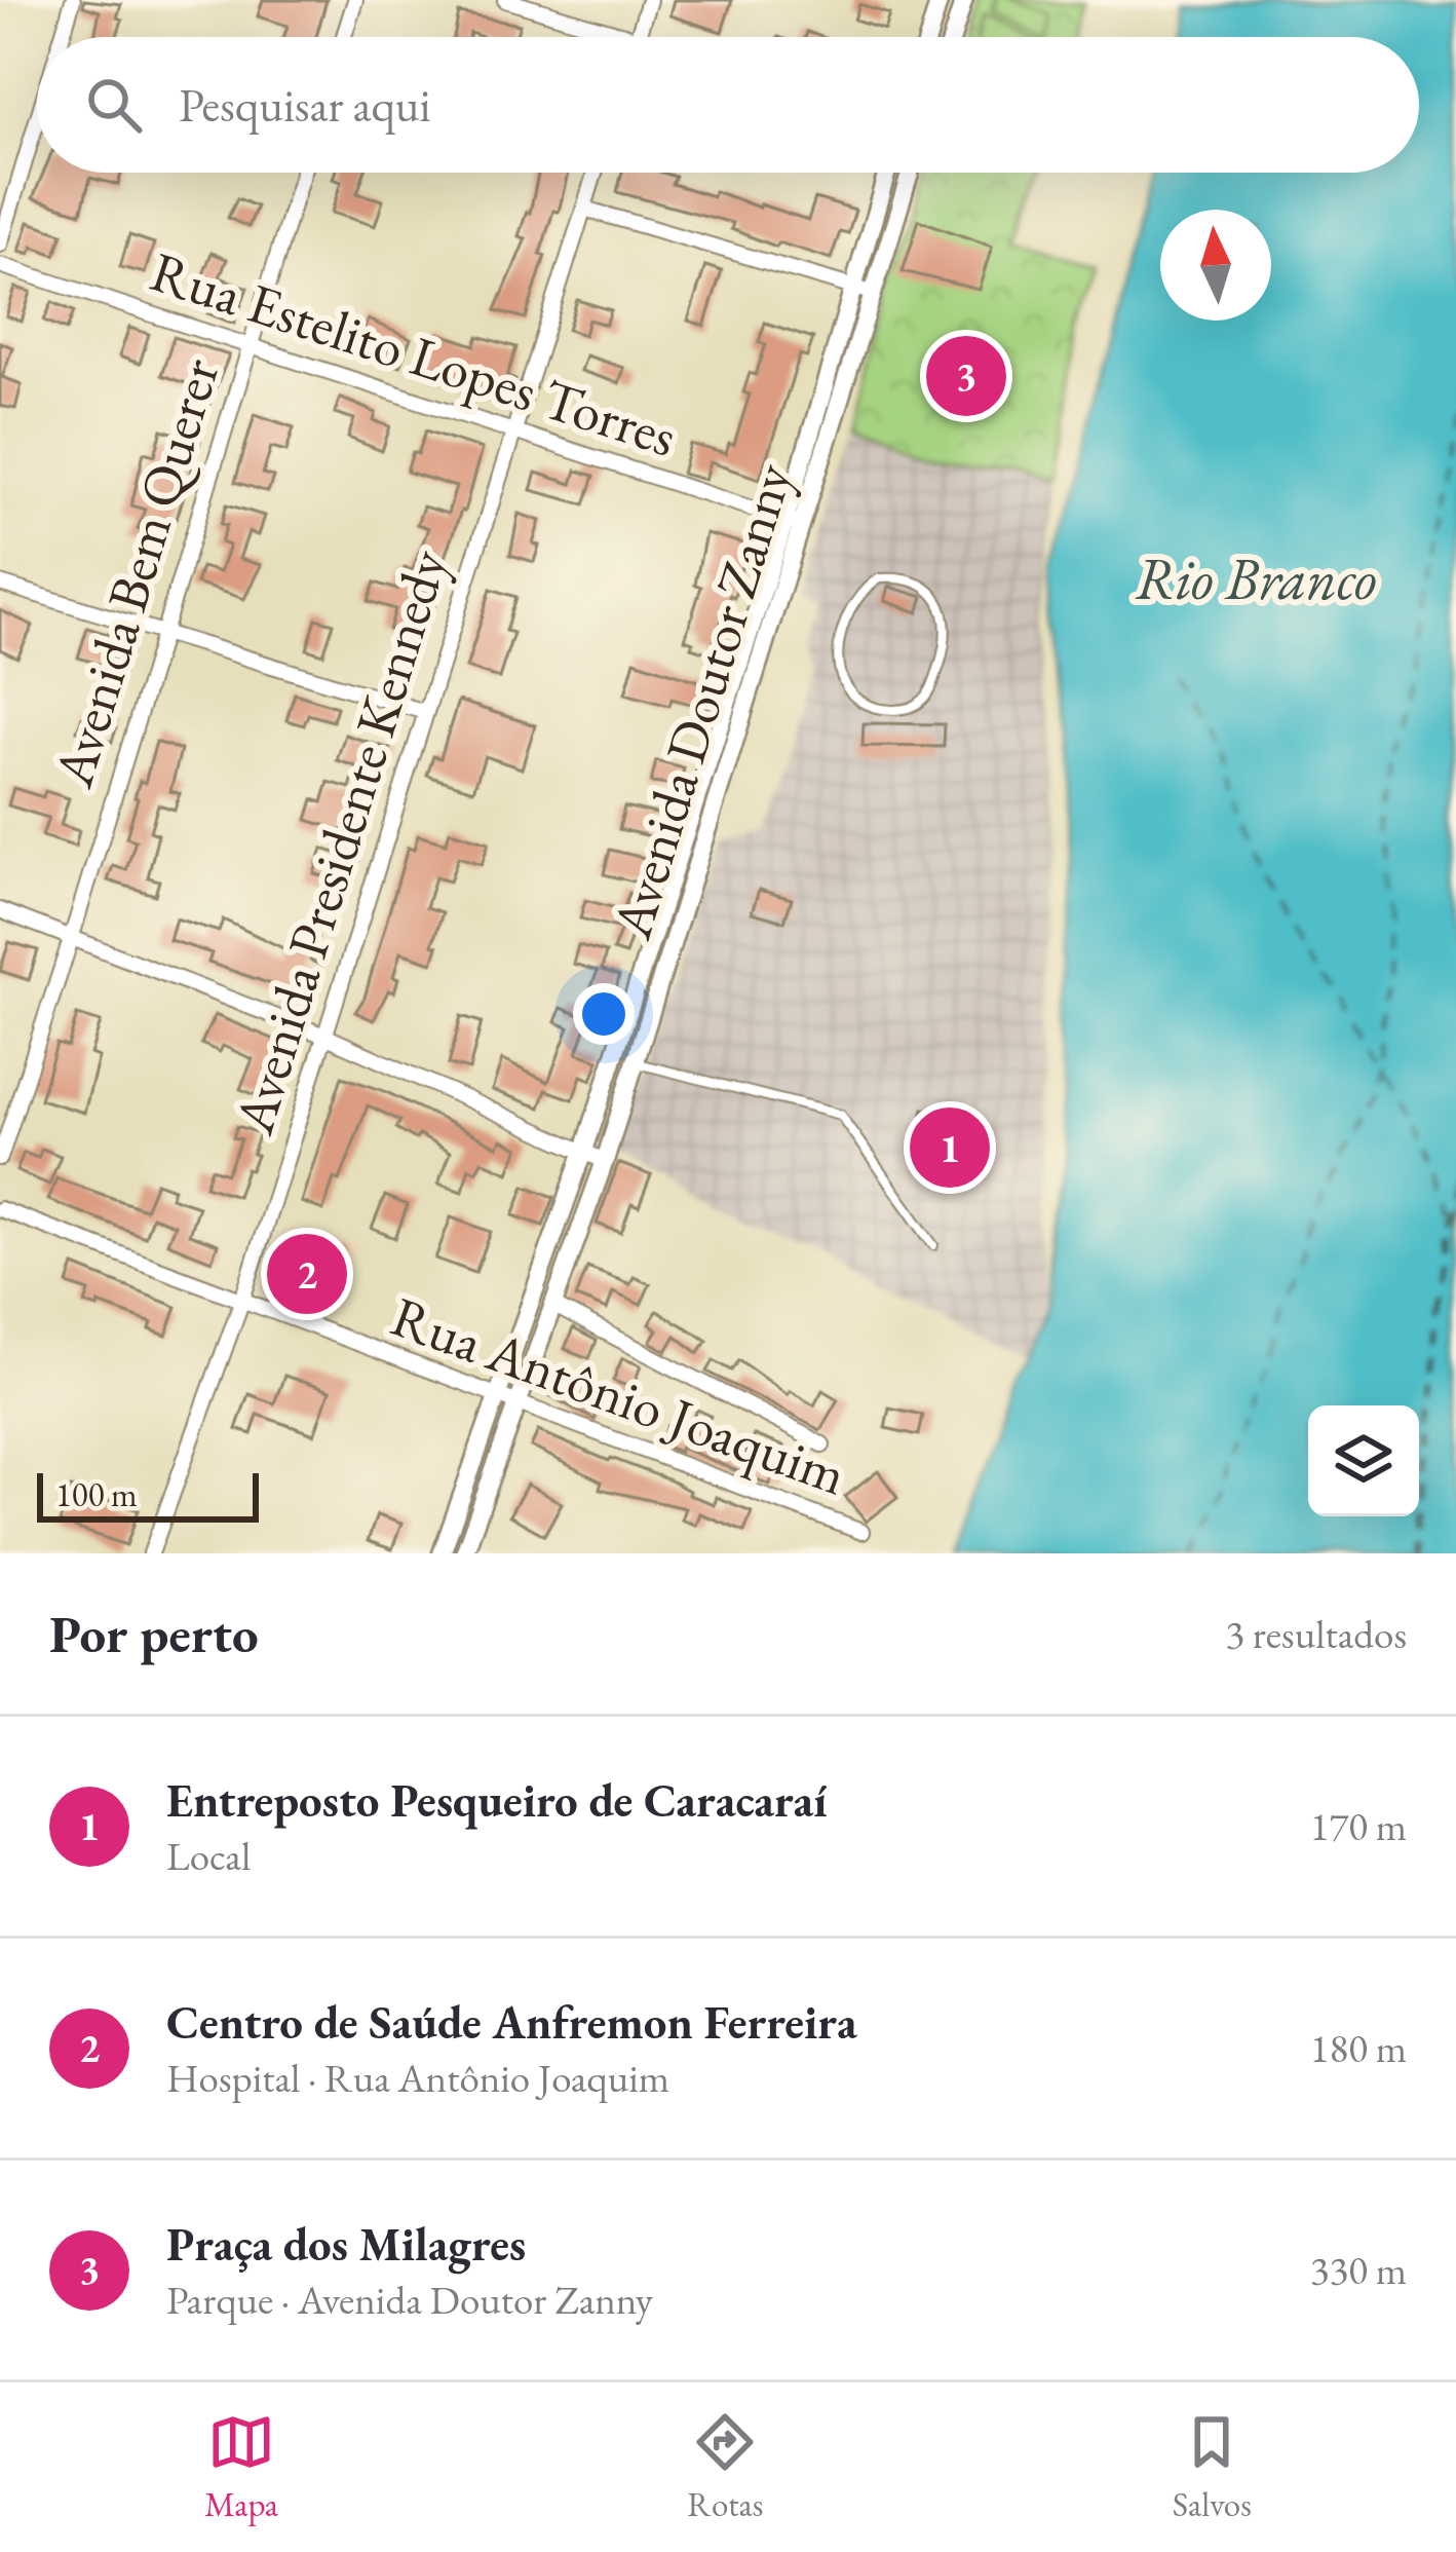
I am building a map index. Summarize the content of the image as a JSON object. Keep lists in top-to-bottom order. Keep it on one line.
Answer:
{"streets":{"street":["Rua Estelito Lopes Torres","Avenida Bem Querer","Avenida Doutor Zanny","Avenida Presidente Kennedy","Rua Antônio Joaquim"]},"crossings":[["Rua Estelito Lopes Torres","Avenida Bem Querer"],["Rua Estelito Lopes Torres","Avenida Doutor Zanny"],["Rua Estelito Lopes Torres","Avenida Presidente Kennedy"],["Avenida Doutor Zanny","Rua Antônio Joaquim"],["Avenida Presidente Kennedy","Rua Antônio Joaquim"]],"water":["Rio Branco"],"scale_bar":"100 m","north":"top","page":{"search":"Pesquisar aqui","pins":["3","1","2"],"scale":"100 m","heading":["Por perto","3 resultados"],"list":[{"mark":"1","name":"Entreposto Pesqueiro de Caracaraí","note":"Local","value":"170 m"},{"mark":"2","name":"Centro de Saúde Anfremon Ferreira","note":"Hospital · Rua Antônio Joaquim","value":"180 m"},{"mark":"3","name":"Praça dos Milagres","note":"Parque · Avenida Doutor Zanny","value":"330 m"}],"nav":["Mapa","Rotas","Salvos"]}}
